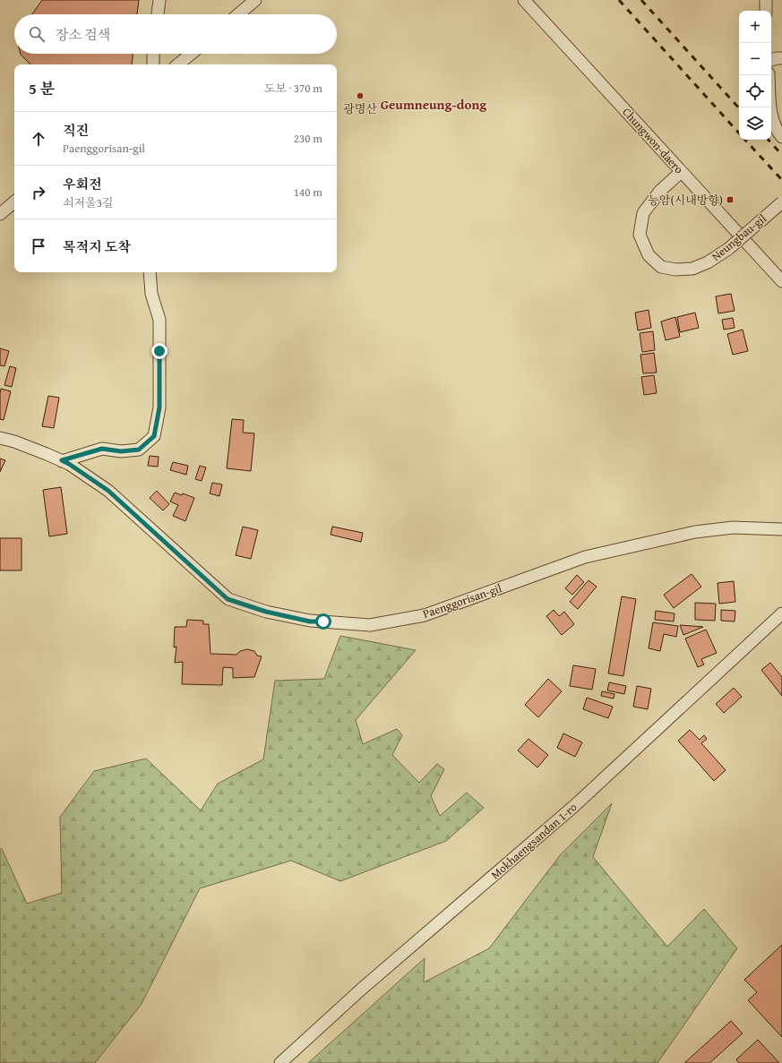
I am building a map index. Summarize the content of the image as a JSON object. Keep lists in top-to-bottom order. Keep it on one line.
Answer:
{"streets":{"street":["Chungwon-daero","Neungbau-gil","Paenggorisan-gil","Mokhaengsandan 1-ro"]},"crossings":[["Chungwon-daero","Neungbau-gil"]],"districts":["Geumneung-dong"],"places":{"other":["광명산"],"transit":["능암(시내방향)"]},"page":{"map_buttons":["+","−"],"search":"장소 검색","heading":["5 분","도보 · 370 m"],"list":[["직진","Paenggorisan-gil","230 m"],["우회전","쇠저울3길","140 m"],"목적지 도착"]}}
